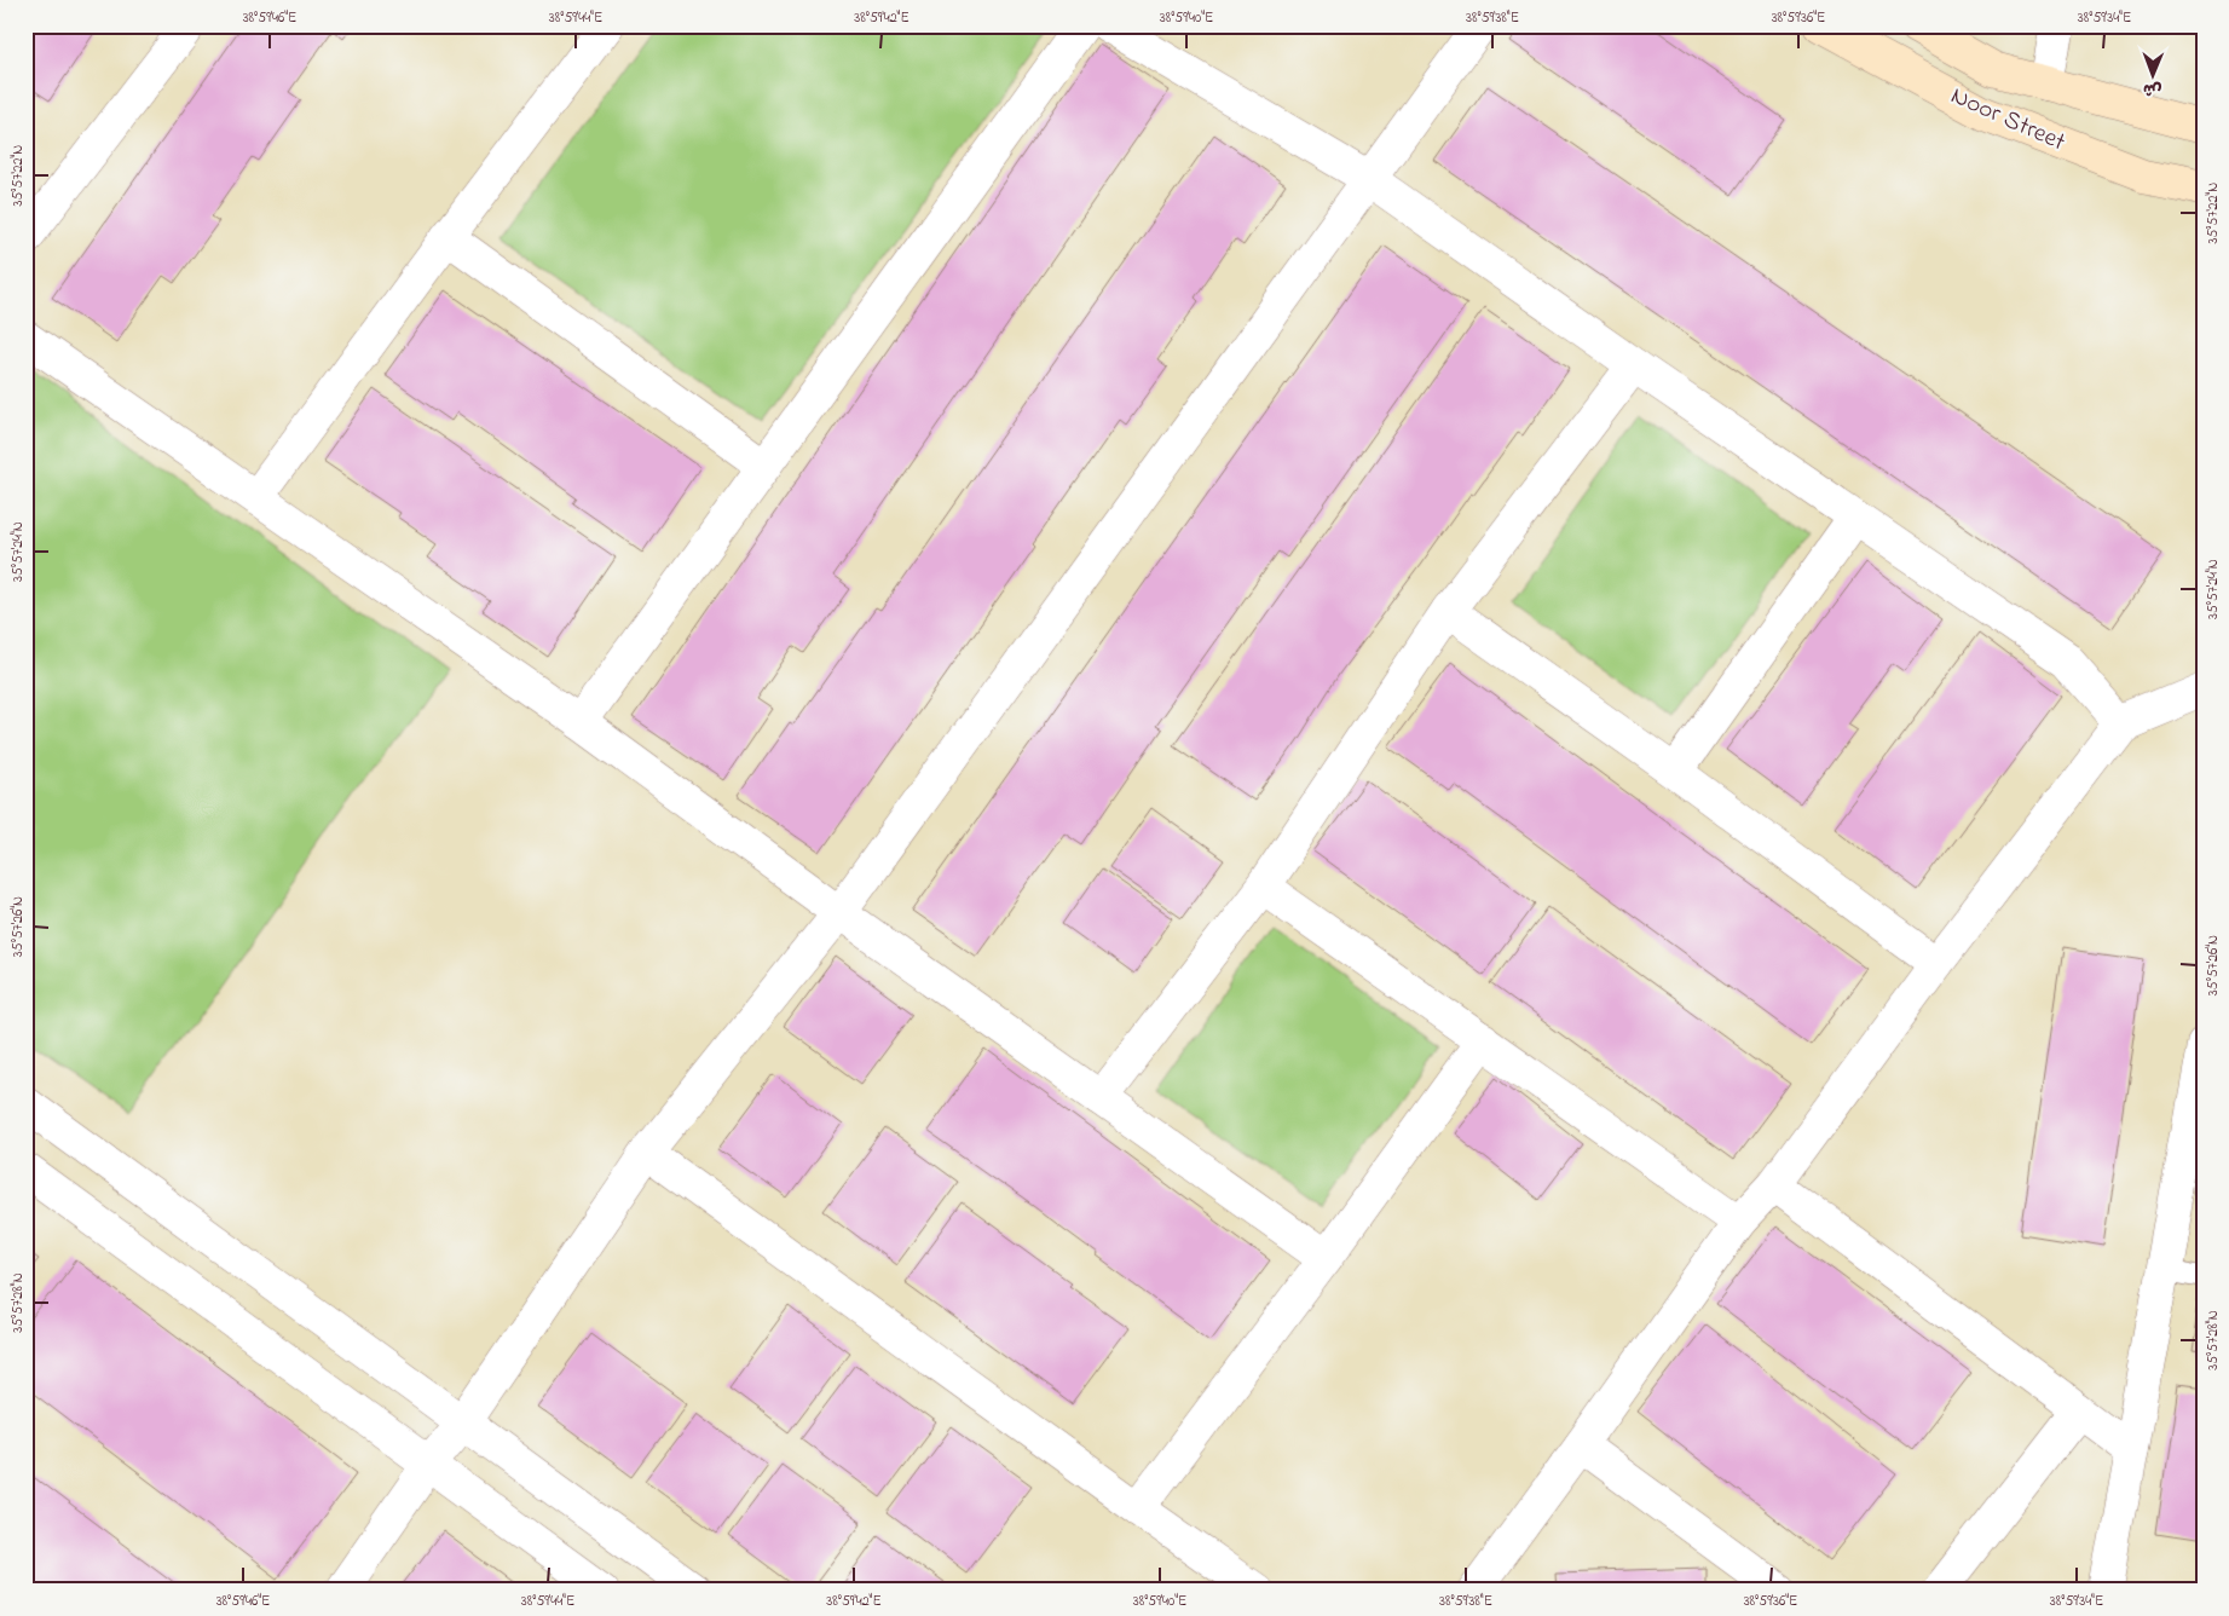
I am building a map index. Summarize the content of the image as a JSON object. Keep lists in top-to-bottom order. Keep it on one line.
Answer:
{"streets":{"main road":["Noor Street"]},"north":"bottom","coordinates":["38°59'46\"E","38°59'44\"E","38°59'42\"E","38°59'40\"E","38°59'38\"E","38°59'36\"E","38°59'34\"E","35°57'22\"N","35°57'24\"N","35°57'26\"N","35°57'28\"N"]}
